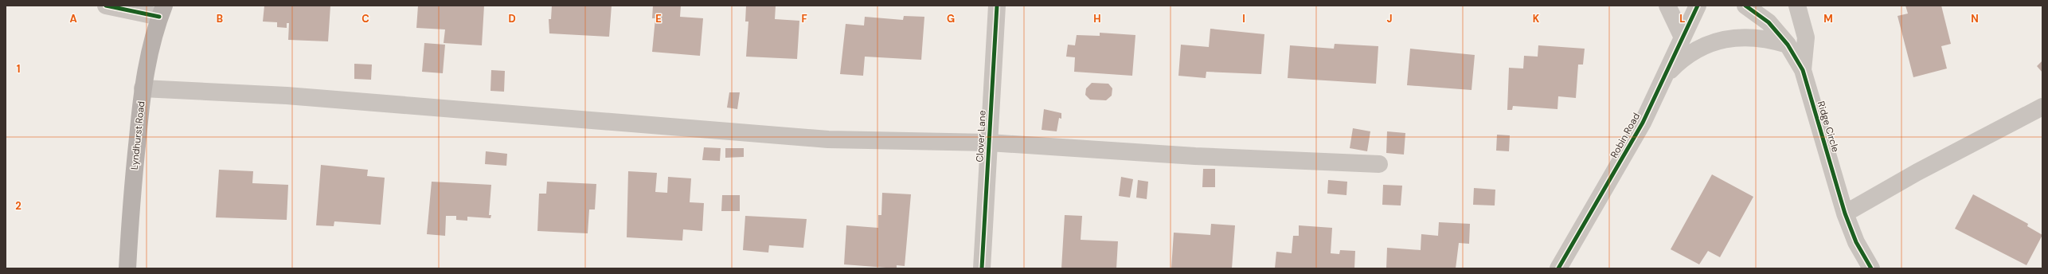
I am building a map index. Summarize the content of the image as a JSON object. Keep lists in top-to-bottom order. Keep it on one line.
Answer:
{"streets":{"main road":["Lyndhurst Road"],"street":["Ridge Circle","Robin Road","Clover Lane"]},"grid":{"columns":["A","B","C","D","E","F","G","H","I","J","K","L","M","N"],"rows":["1","2"]}}
